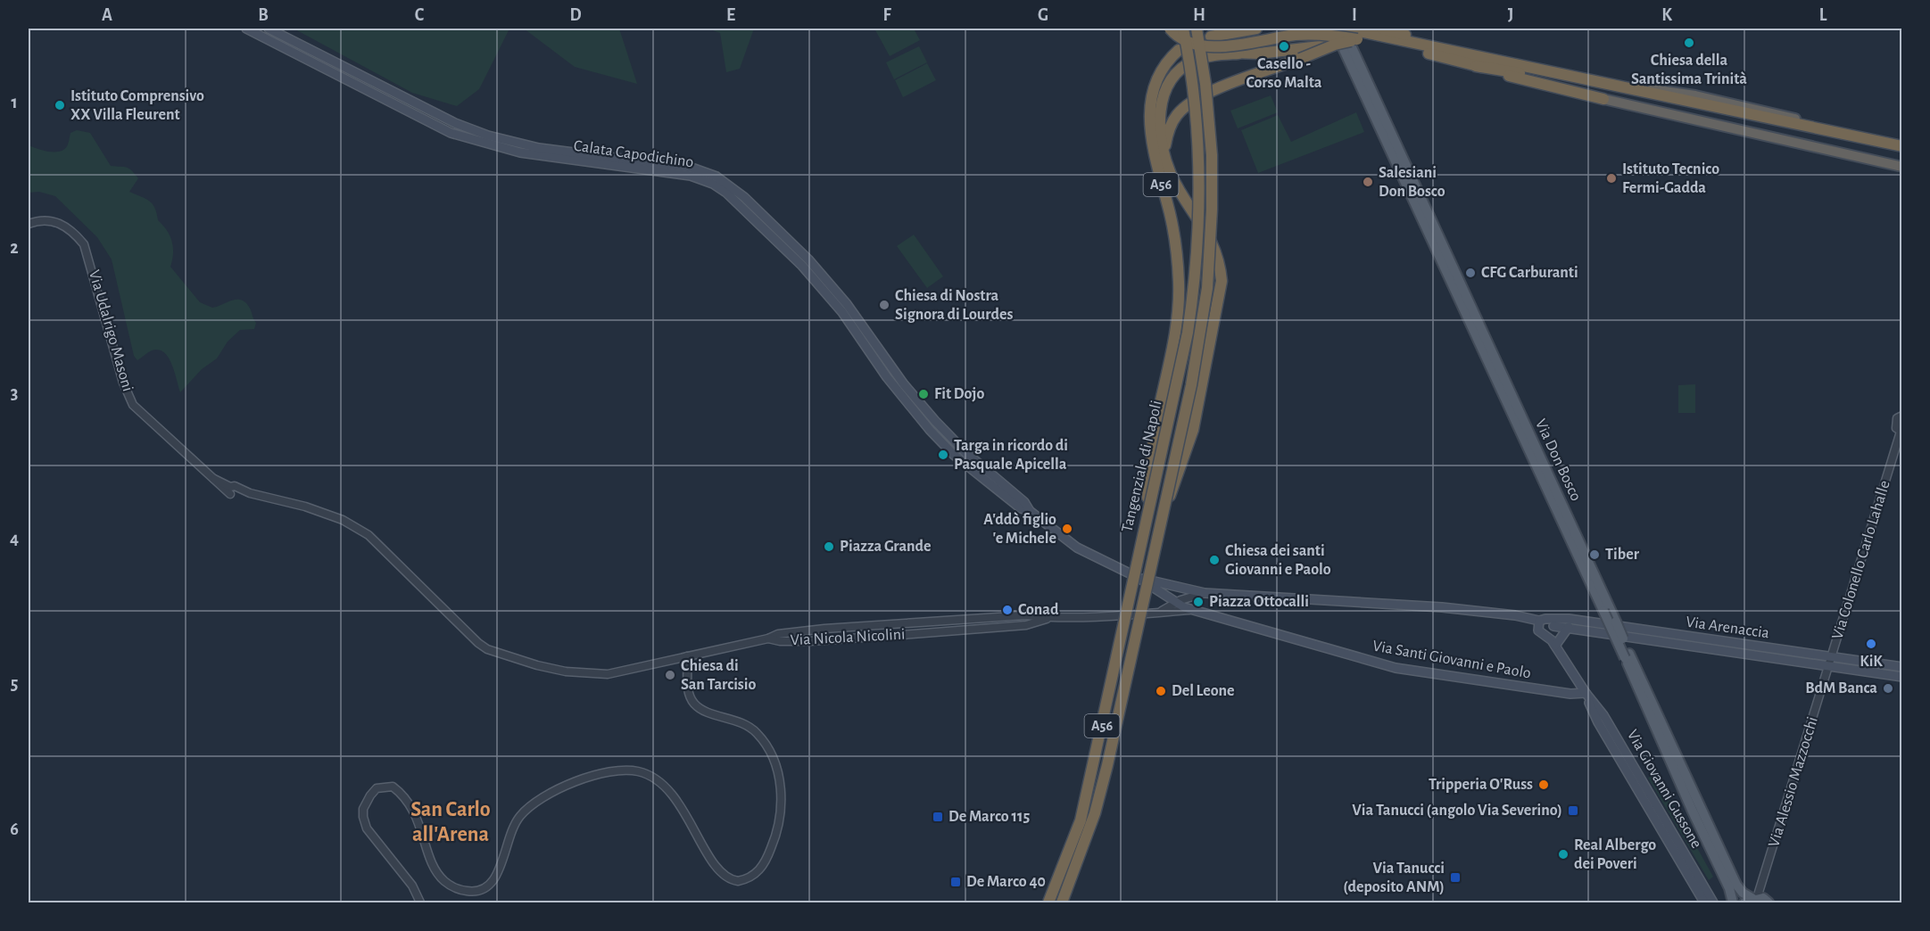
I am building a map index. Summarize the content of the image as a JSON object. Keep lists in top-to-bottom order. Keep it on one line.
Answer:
{"streets":{"highway":["A56","Tangenziale di Napoli"],"main road":["Calata Capodichino","Via Don Bosco","Via Arenaccia","Via Santi Giovanni e Paolo","Via Giovanni Gussone"],"street":["Via Udalrigo Masoni","Via Colonello Carlo Lahalle","Via Nicola Nicolini","Via Alessio Mazzocchi"]},"crossings":[["Calata Capodichino","Via Nicola Nicolini"],["Calata Capodichino","Via Santi Giovanni e Paolo"],["A56","Tangenziale di Napoli"],["Via Don Bosco","Via Alessio Mazzocchi"],["Via Colonello Carlo Lahalle","Via Arenaccia"],["Via Colonello Carlo Lahalle","Via Alessio Mazzocchi"],["Via Arenaccia","Via Alessio Mazzocchi"],["Via Arenaccia","Via Giovanni Gussone"],["Via Nicola Nicolini","Via Santi Giovanni e Paolo"],["Via Santi Giovanni e Paolo","Via Giovanni Gussone"]],"districts":["San Carlo all'Arena"],"places":{"other":["Chiesa della Santissima Trinità","Casello - Corso Malta","Istituto Comprensivo XX Villa Fleurent","Istituto Tecnico Fermi-Gadda","Salesiani Don Bosco","CFG Carburanti","Chiesa di Nostra Signora di Lourdes","Fit Dojo","Targa in ricordo di Pasquale Apicella","A'ddò figlio 'e Michele","Piazza Grande","Tiber","Chiesa dei santi Giovanni e Paolo","Piazza Ottocalli","Conad","KiK","Chiesa di San Tarcisio","BdM Banca","Del Leone","Tripperia O'Russ","Real Albergo dei Poveri"],"transit":["Via Tanucci (angolo Via Severino)","De Marco 115","Via Tanucci (deposito ANM)","De Marco 40"]},"grid":{"columns":["A","B","C","D","E","F","G","H","I","J","K","L"],"rows":["1","2","3","4","5","6"]}}
